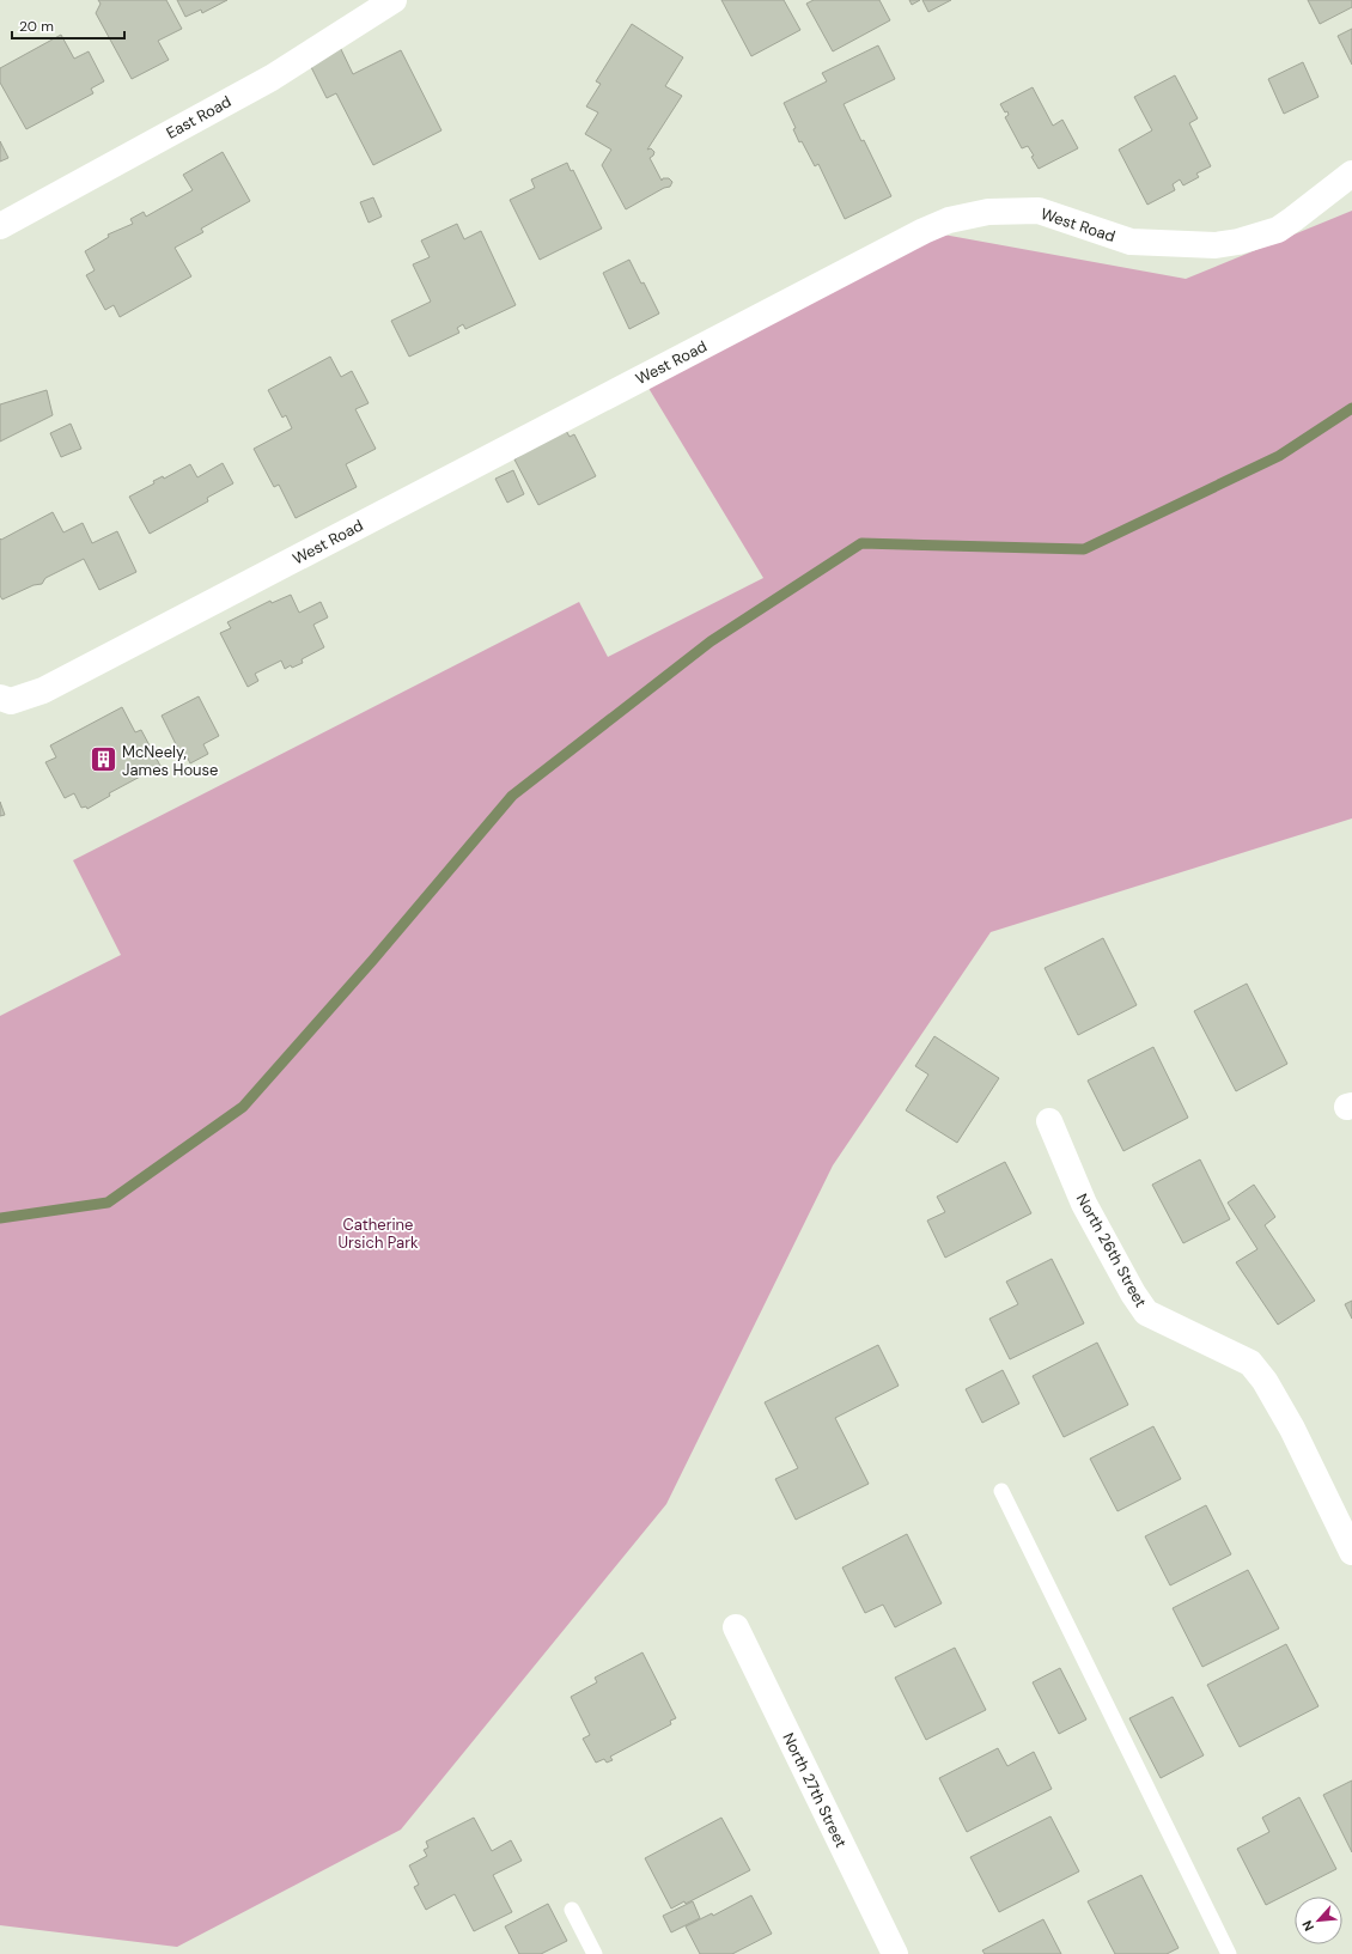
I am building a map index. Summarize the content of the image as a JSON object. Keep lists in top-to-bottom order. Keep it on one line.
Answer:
{"streets":{"street":["East Road","West Road","North 26th Street","North 27th Street"]},"parks":["Catherine Ursich Park"],"places":{"building":["McNeely, James House"]},"scale_bar":"20 m","north":"bottom left"}
